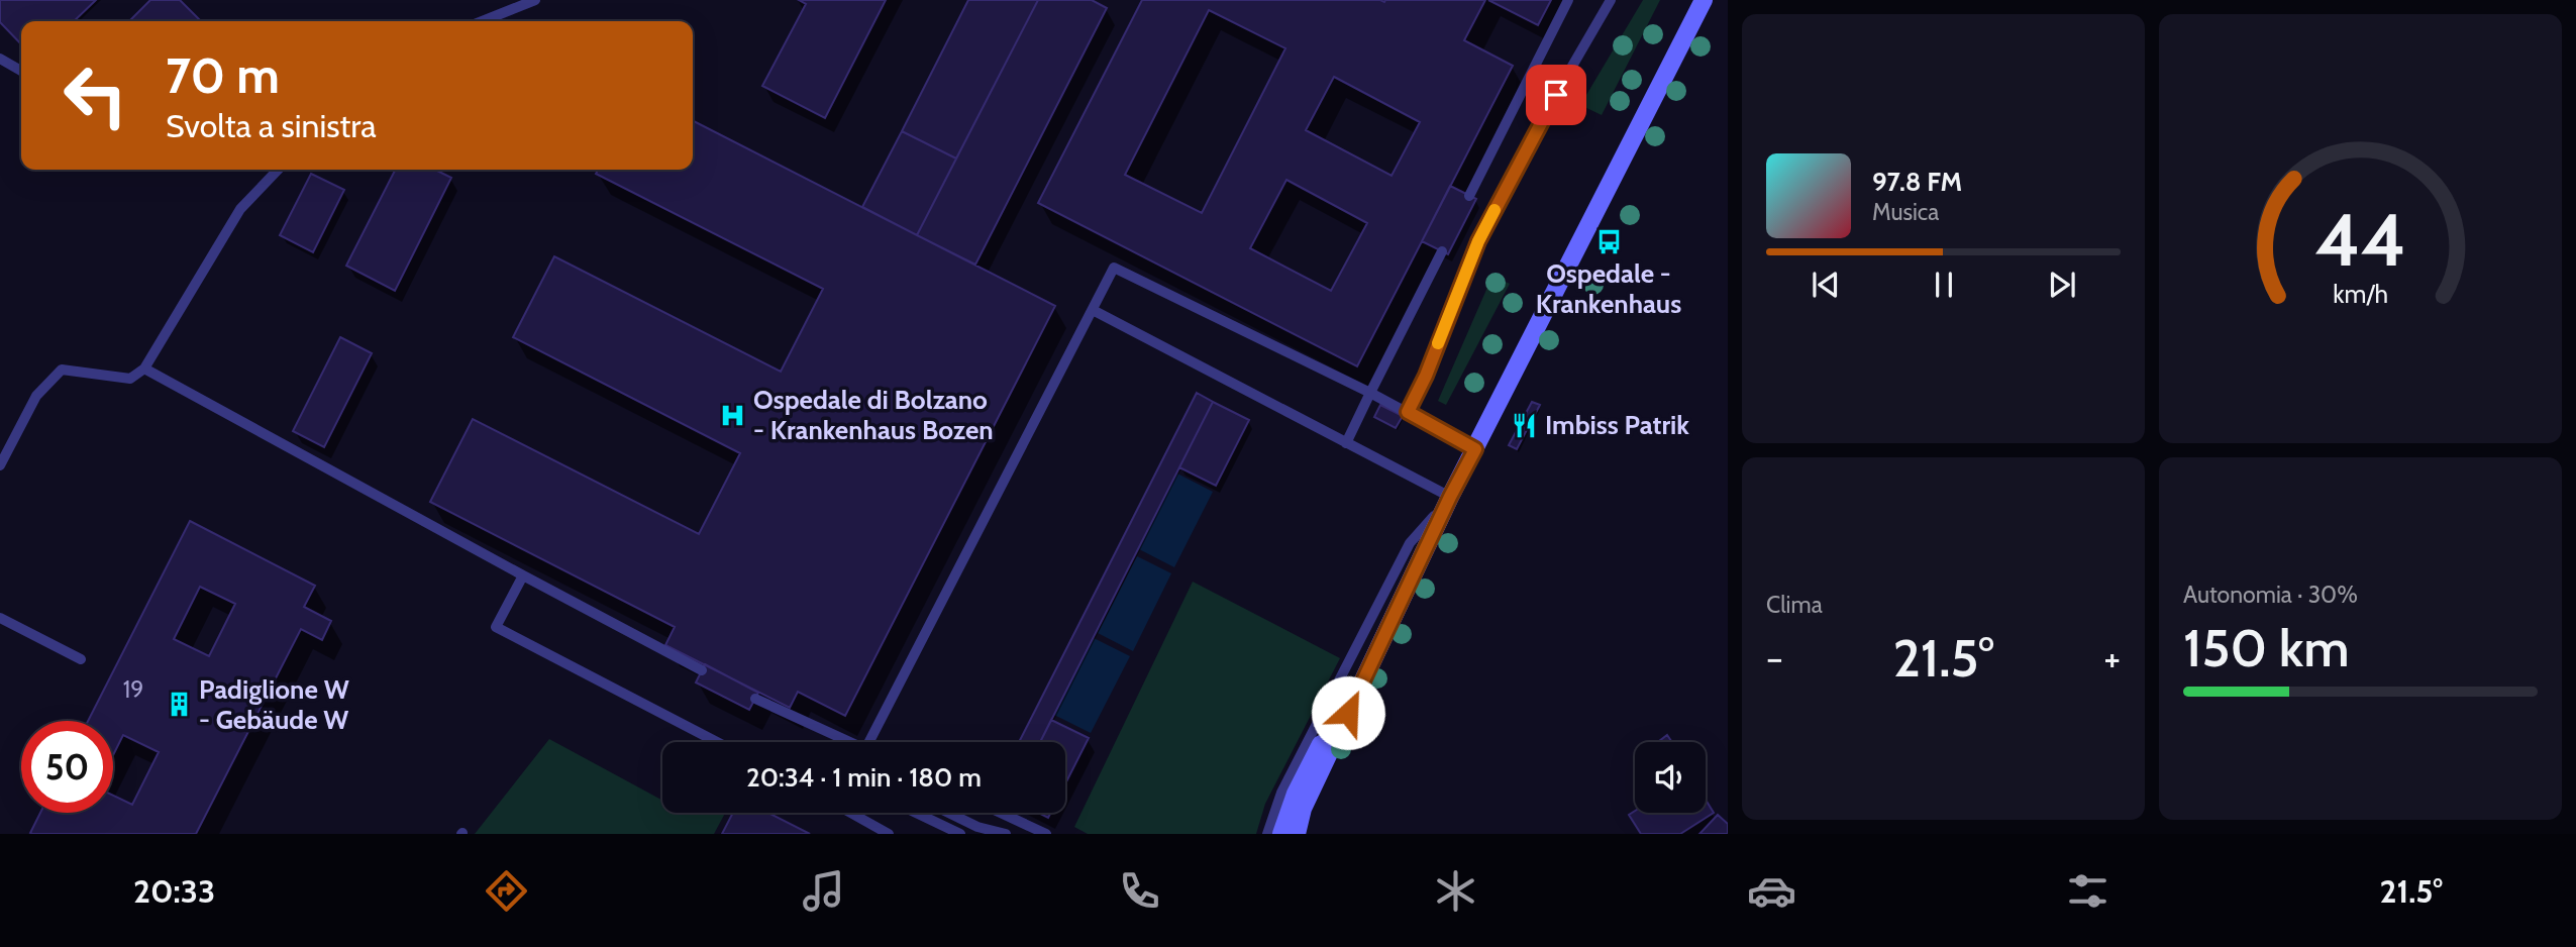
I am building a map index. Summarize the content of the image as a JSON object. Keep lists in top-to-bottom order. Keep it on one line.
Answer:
{"places":{"bus stop":["Ospedale - Krankenhaus"],"hospital":["Ospedale di Bolzano - Krankenhaus Bozen"],"restaurant":["Imbiss Patrik"],"building":["Padiglione W - Gebäude W"]},"house_numbers":["19"],"page":{"turn":["70 m","Svolta a sinistra"],"song":["97.8 FM","Musica"],"tile":["Clima",["Autonomia · 30%","150 km"]],"heat":["−","21.5°","+"],"limit":"50","trip":"20:34 · 1 min · 180 m","tabs":["20:33","21.5°"],"gauge":["44","km/h"]}}
